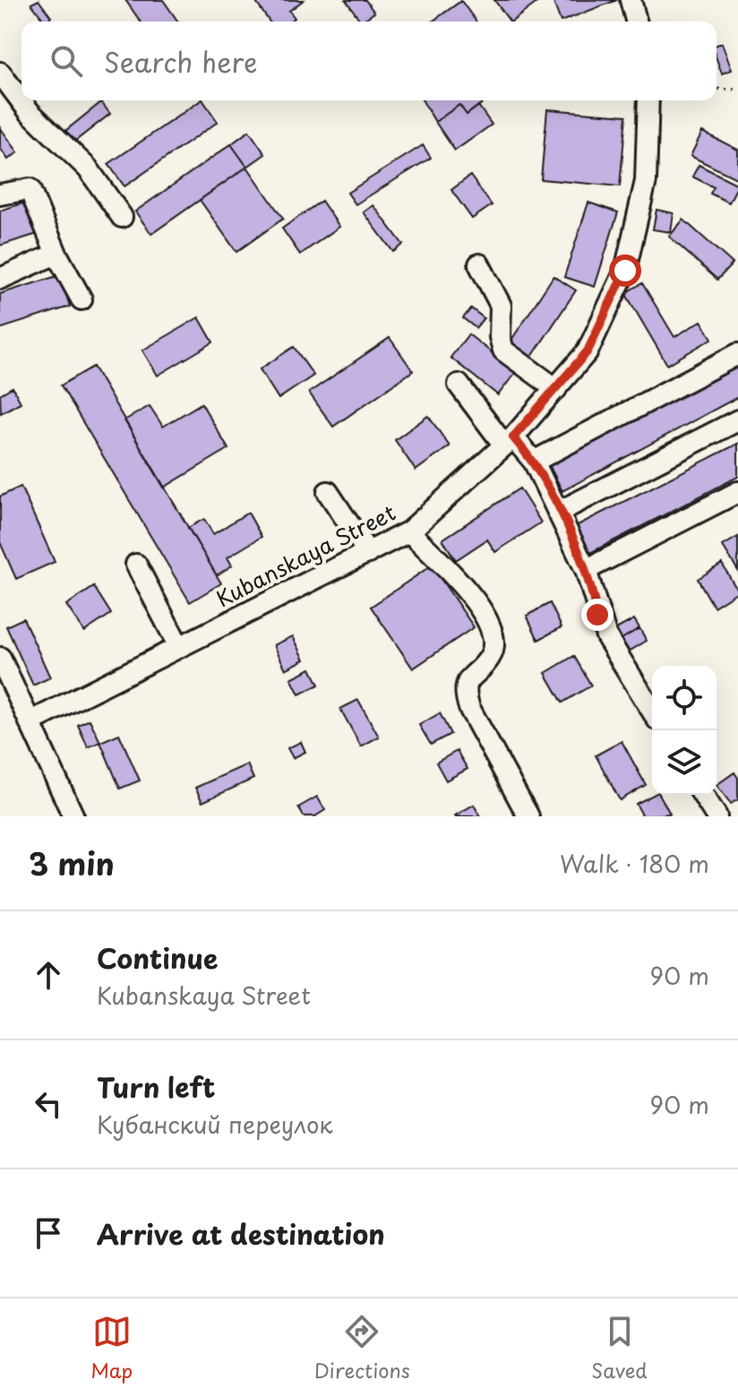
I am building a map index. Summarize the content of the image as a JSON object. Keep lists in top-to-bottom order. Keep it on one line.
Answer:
{"streets":{"street":["Kubanskaya Street"]},"page":{"search":"Search here","heading":["3 min","Walk · 180 m"],"list":[["Continue","Kubanskaya Street","90 m"],["Turn left","Кубанский переулок","90 m"],"Arrive at destination"],"nav":["Map","Directions","Saved"]}}
